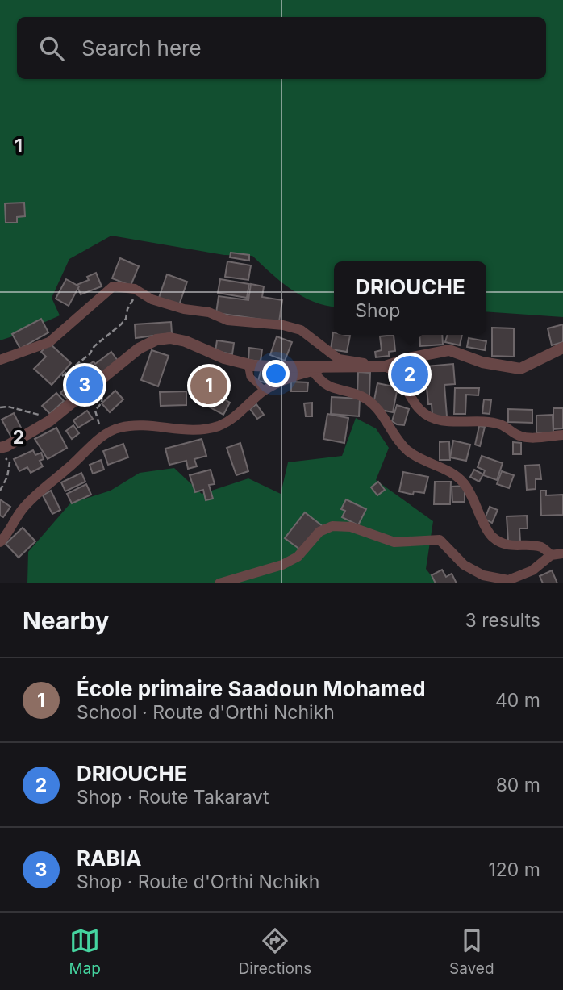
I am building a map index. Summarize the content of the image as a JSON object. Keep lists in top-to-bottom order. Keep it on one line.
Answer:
{"page":{"search":"Search here","popup":["DRIOUCHE","Shop"],"pins":["2","3","1"],"heading":["Nearby","3 results"],"list":[{"mark":"1","name":"École primaire Saadoun Mohamed","note":"School · Route d'Orthi Nchikh","value":"40 m"},{"mark":"2","name":"DRIOUCHE","note":"Shop · Route Takaravt","value":"80 m"},{"mark":"3","name":"RABIA","note":"Shop · Route d'Orthi Nchikh","value":"120 m"}],"nav":["Map","Directions","Saved"]},"grid":{"rows":["1","2"]}}
